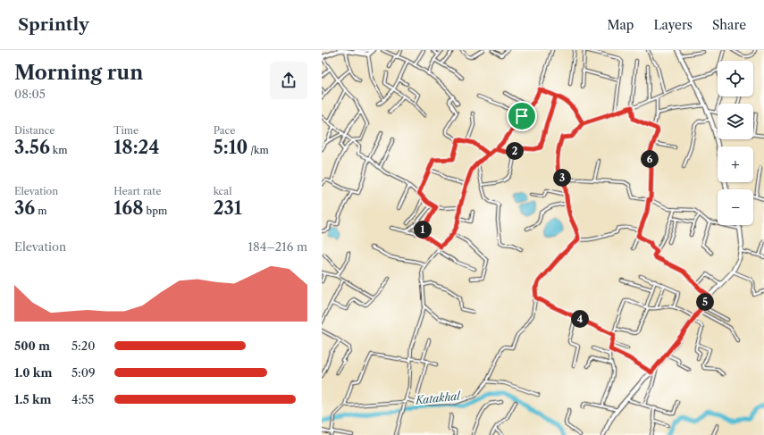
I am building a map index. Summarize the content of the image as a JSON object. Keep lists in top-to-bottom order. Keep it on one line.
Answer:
{"water":["Katakhal"],"page":{"header":"Sprintly","nav":["Map","Layers","Share"],"heading":["Morning run","08:05"],"map_buttons":["+","−"],"stats":[["Distance","3.56 km"],["Time","18:24"],["Pace","5:10 /km"],["Elevation","36 m"],["Heart rate","168 bpm"],["kcal","231"]],"pins":["2","6","3","1","5","4"],"chart":["Elevation","184–216 m"],"list":[{"name":"500 m","note":"5:20"},{"name":"1.0 km","note":"5:09"},{"name":"1.5 km","note":"4:55"}]}}
